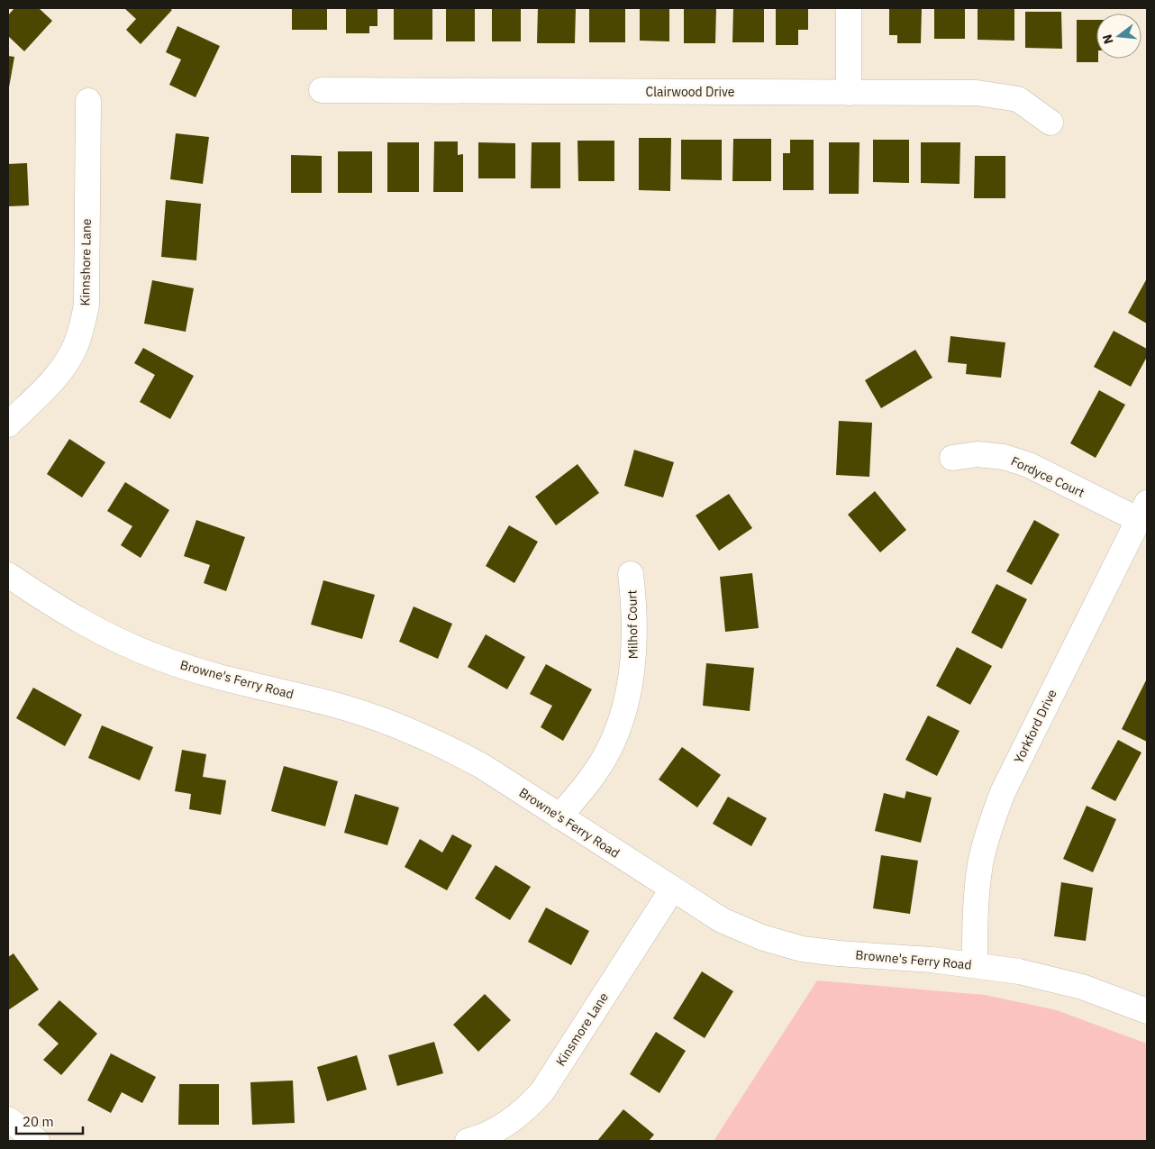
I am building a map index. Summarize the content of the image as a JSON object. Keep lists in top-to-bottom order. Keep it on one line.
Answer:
{"streets":{"street":["Clairwood Drive","Kinnshore Lane","Fordyce Court","Milhof Court","Browne's Ferry Road","Yorkford Drive","Kinsmore Lane"]},"crossings":[["Fordyce Court","Yorkford Drive"],["Milhof Court","Browne's Ferry Road"],["Browne's Ferry Road","Yorkford Drive"],["Browne's Ferry Road","Kinsmore Lane"]],"scale_bar":"20 m","north":"left"}
